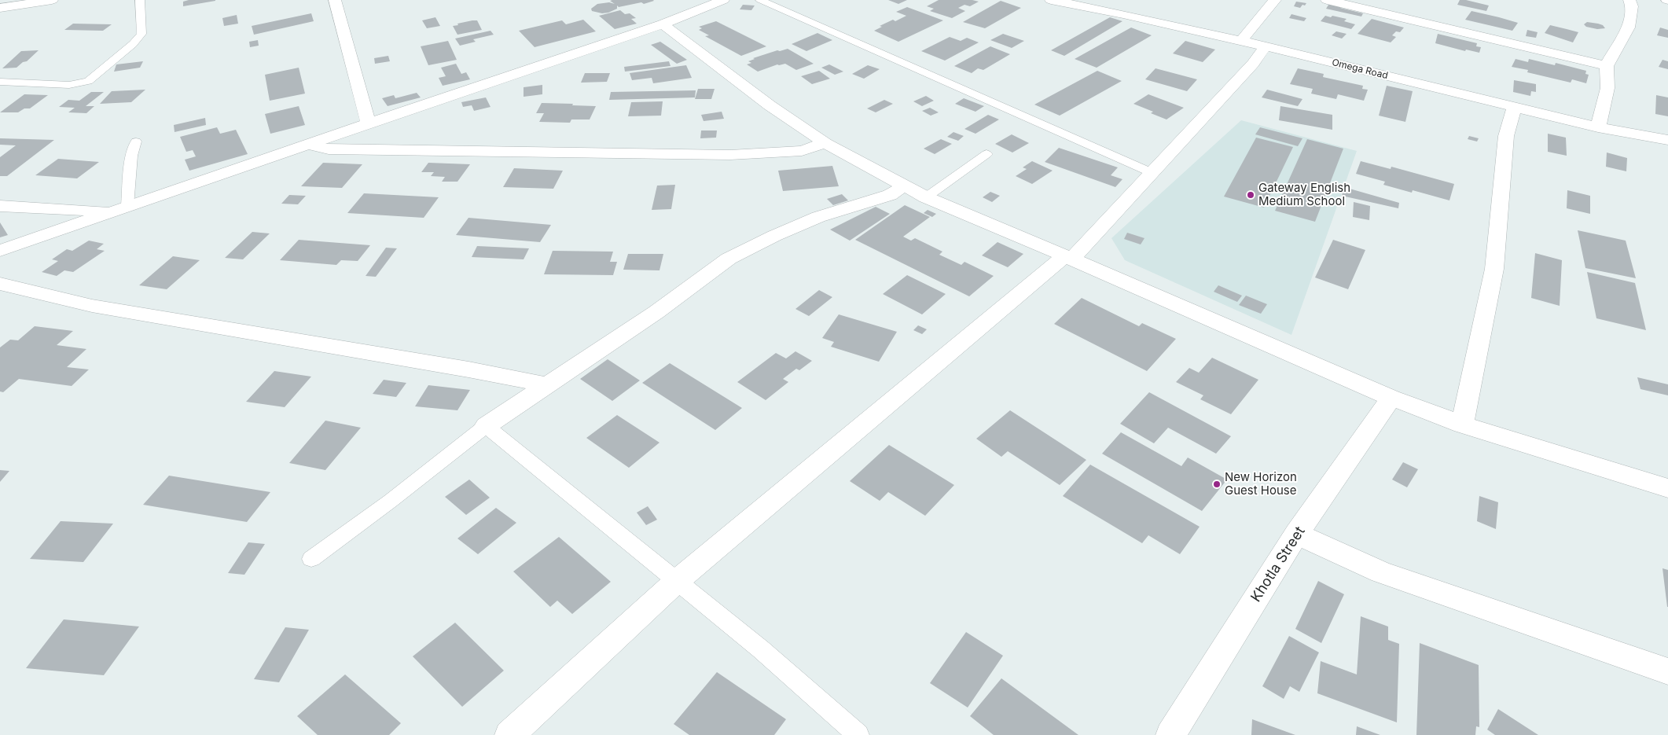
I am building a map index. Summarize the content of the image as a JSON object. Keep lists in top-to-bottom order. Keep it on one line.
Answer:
{"streets":{"street":["Omega Road","Khotla Street"]},"places":["Gateway English Medium School","New Horizon Guest House"]}
